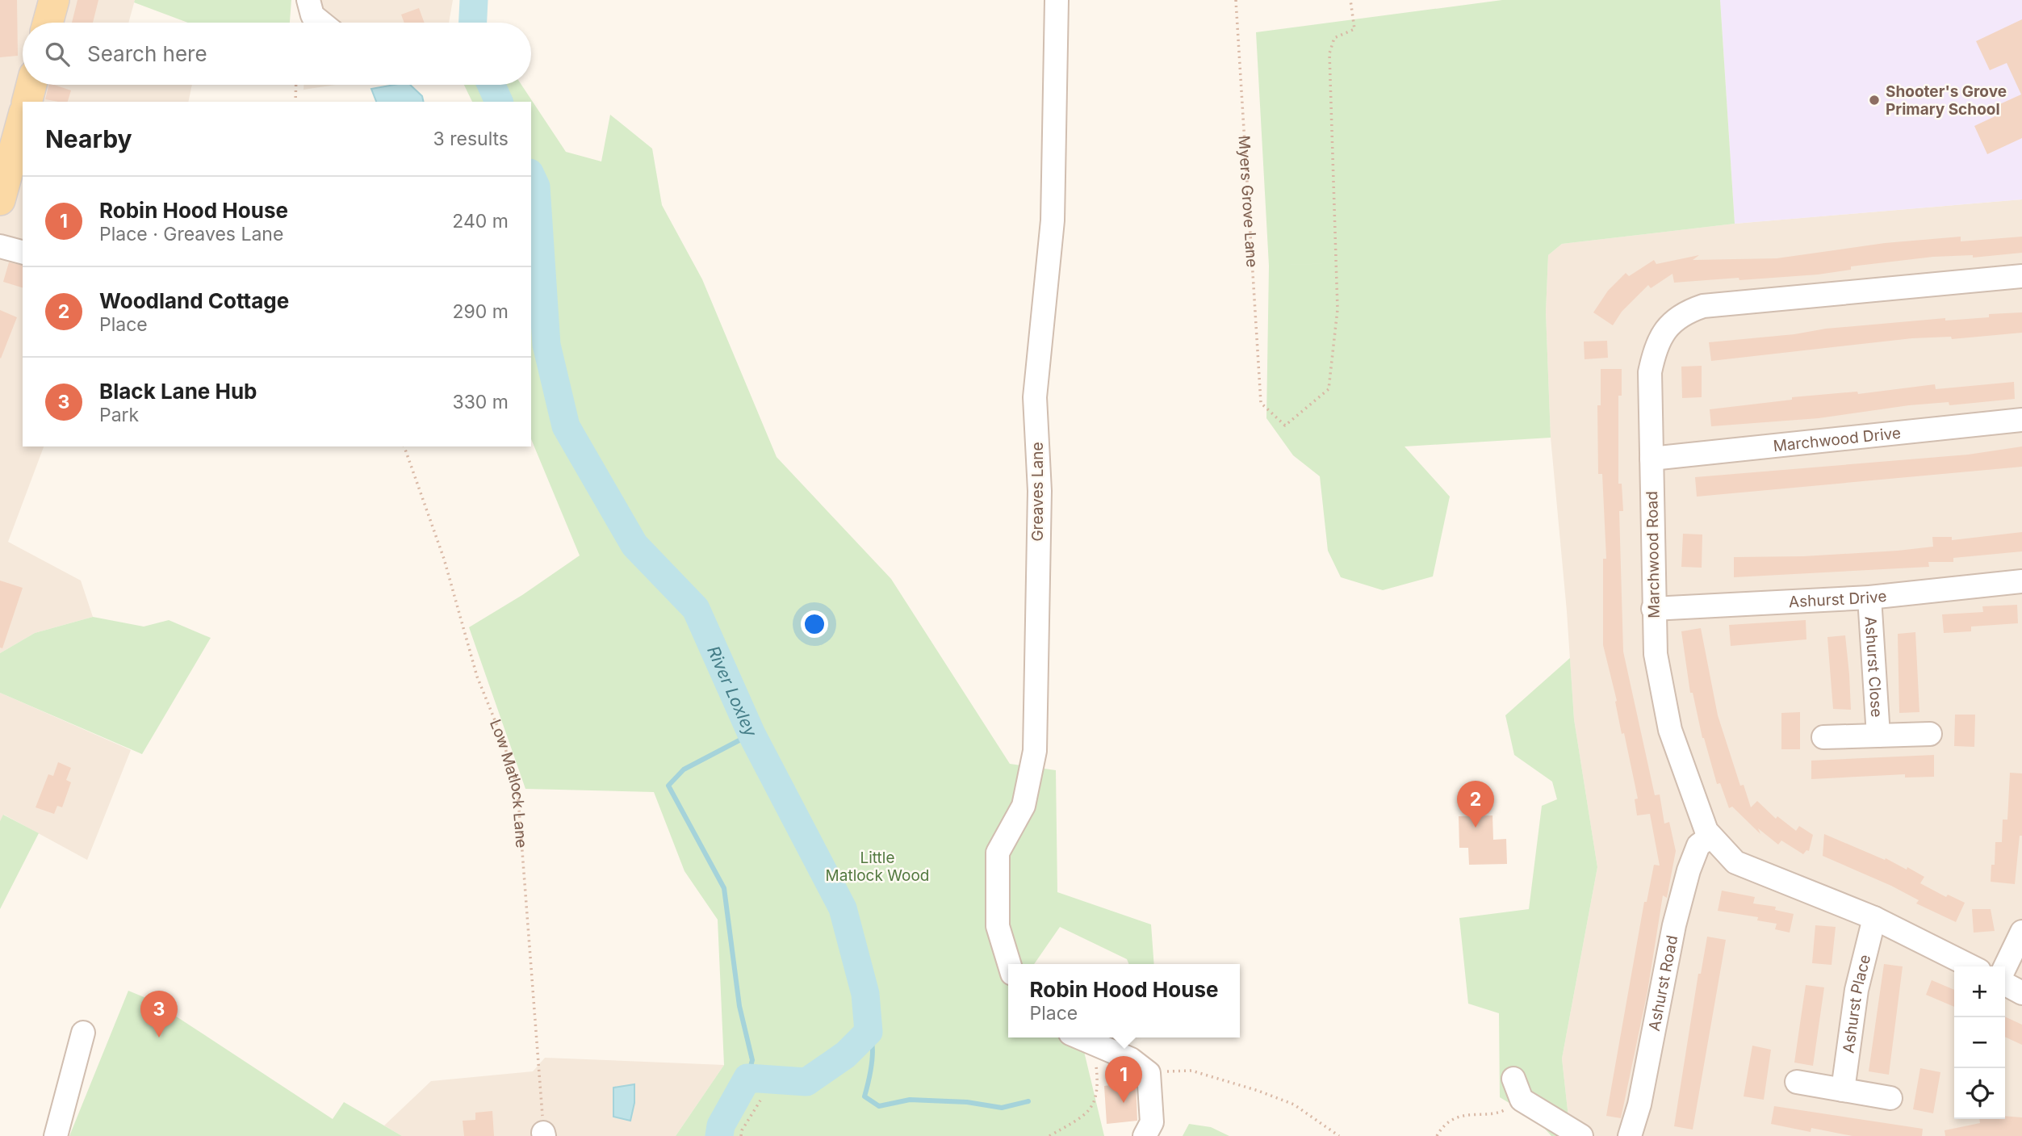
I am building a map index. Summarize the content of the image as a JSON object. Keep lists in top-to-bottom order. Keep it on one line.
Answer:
{"streets":{"street":["Marchwood Drive","Greaves Lane","Marchwood Road","Ashurst Drive","Ashurst Close","Ashurst Road","Ashurst Place"],"path":["Myers Grove Lane","Low Matlock Lane"]},"crossings":[["Marchwood Drive","Marchwood Road"],["Marchwood Road","Ashurst Drive"],["Marchwood Road","Ashurst Road"],["Marchwood Road","Ashurst Place"],["Ashurst Drive","Ashurst Close"]],"water":["River Loxley"],"parks":["Little Matlock Wood"],"places":["Shooter's Grove Primary School"],"page":{"search":"Search here","heading":["Nearby","3 results"],"list":[{"mark":"1","name":"Robin Hood House","note":"Place · Greaves Lane","value":"240 m"},{"mark":"2","name":"Woodland Cottage","note":"Place","value":"290 m"},{"mark":"3","name":"Black Lane Hub","note":"Park","value":"330 m"}],"pins":["2","3","1"],"popup":["Robin Hood House","Place"],"map_buttons":["+","−"]}}
